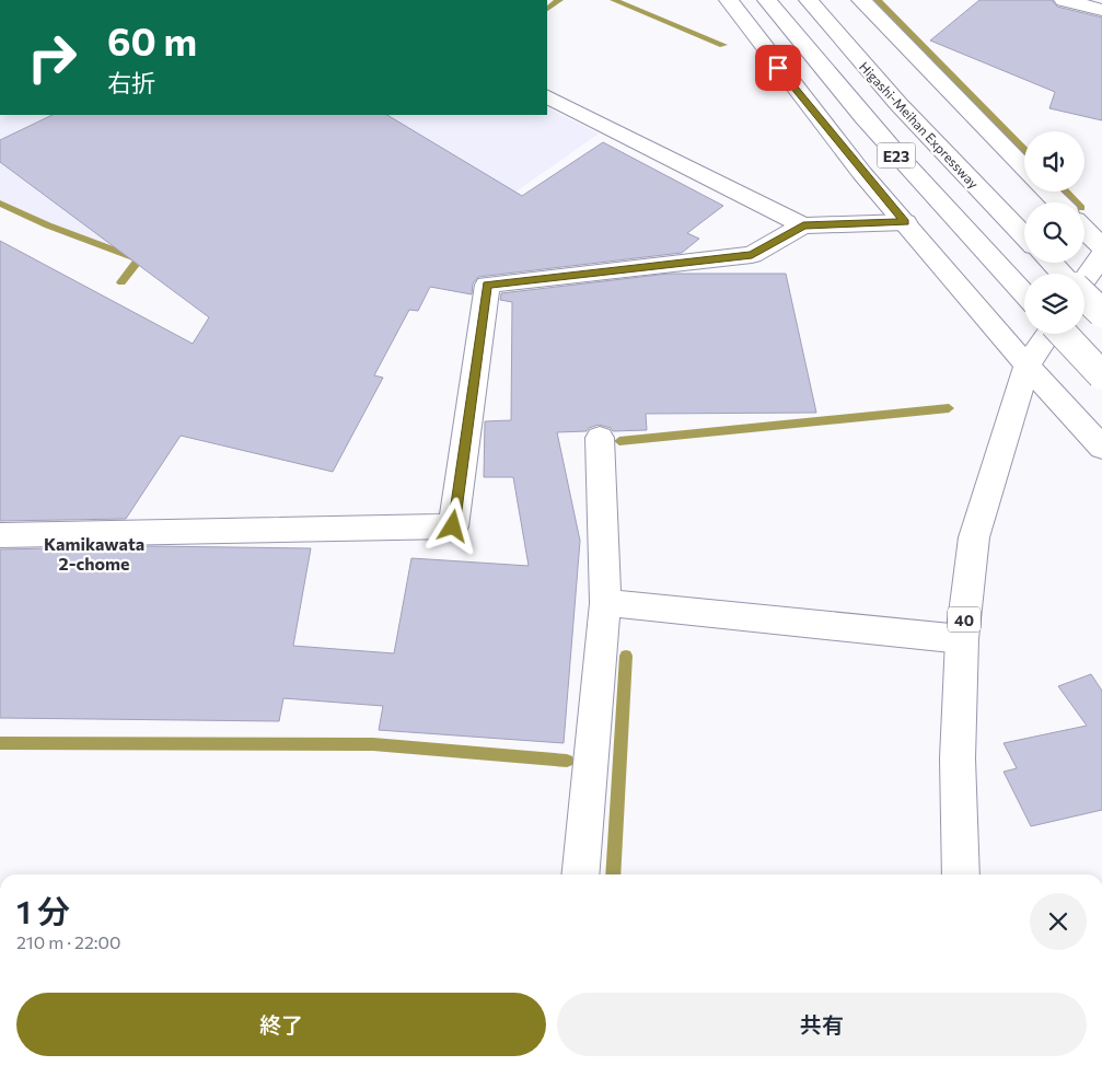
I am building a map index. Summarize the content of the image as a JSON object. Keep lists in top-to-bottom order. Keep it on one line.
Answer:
{"streets":{"main road":["Higashi-Meihan Expressway","E23","40"]},"districts":["Kamikawata 2-chome"],"page":{"turn":["60 m","右折"],"heading":["1 分","210 m · 22:00"],"buttons":["終了","共有"]}}
